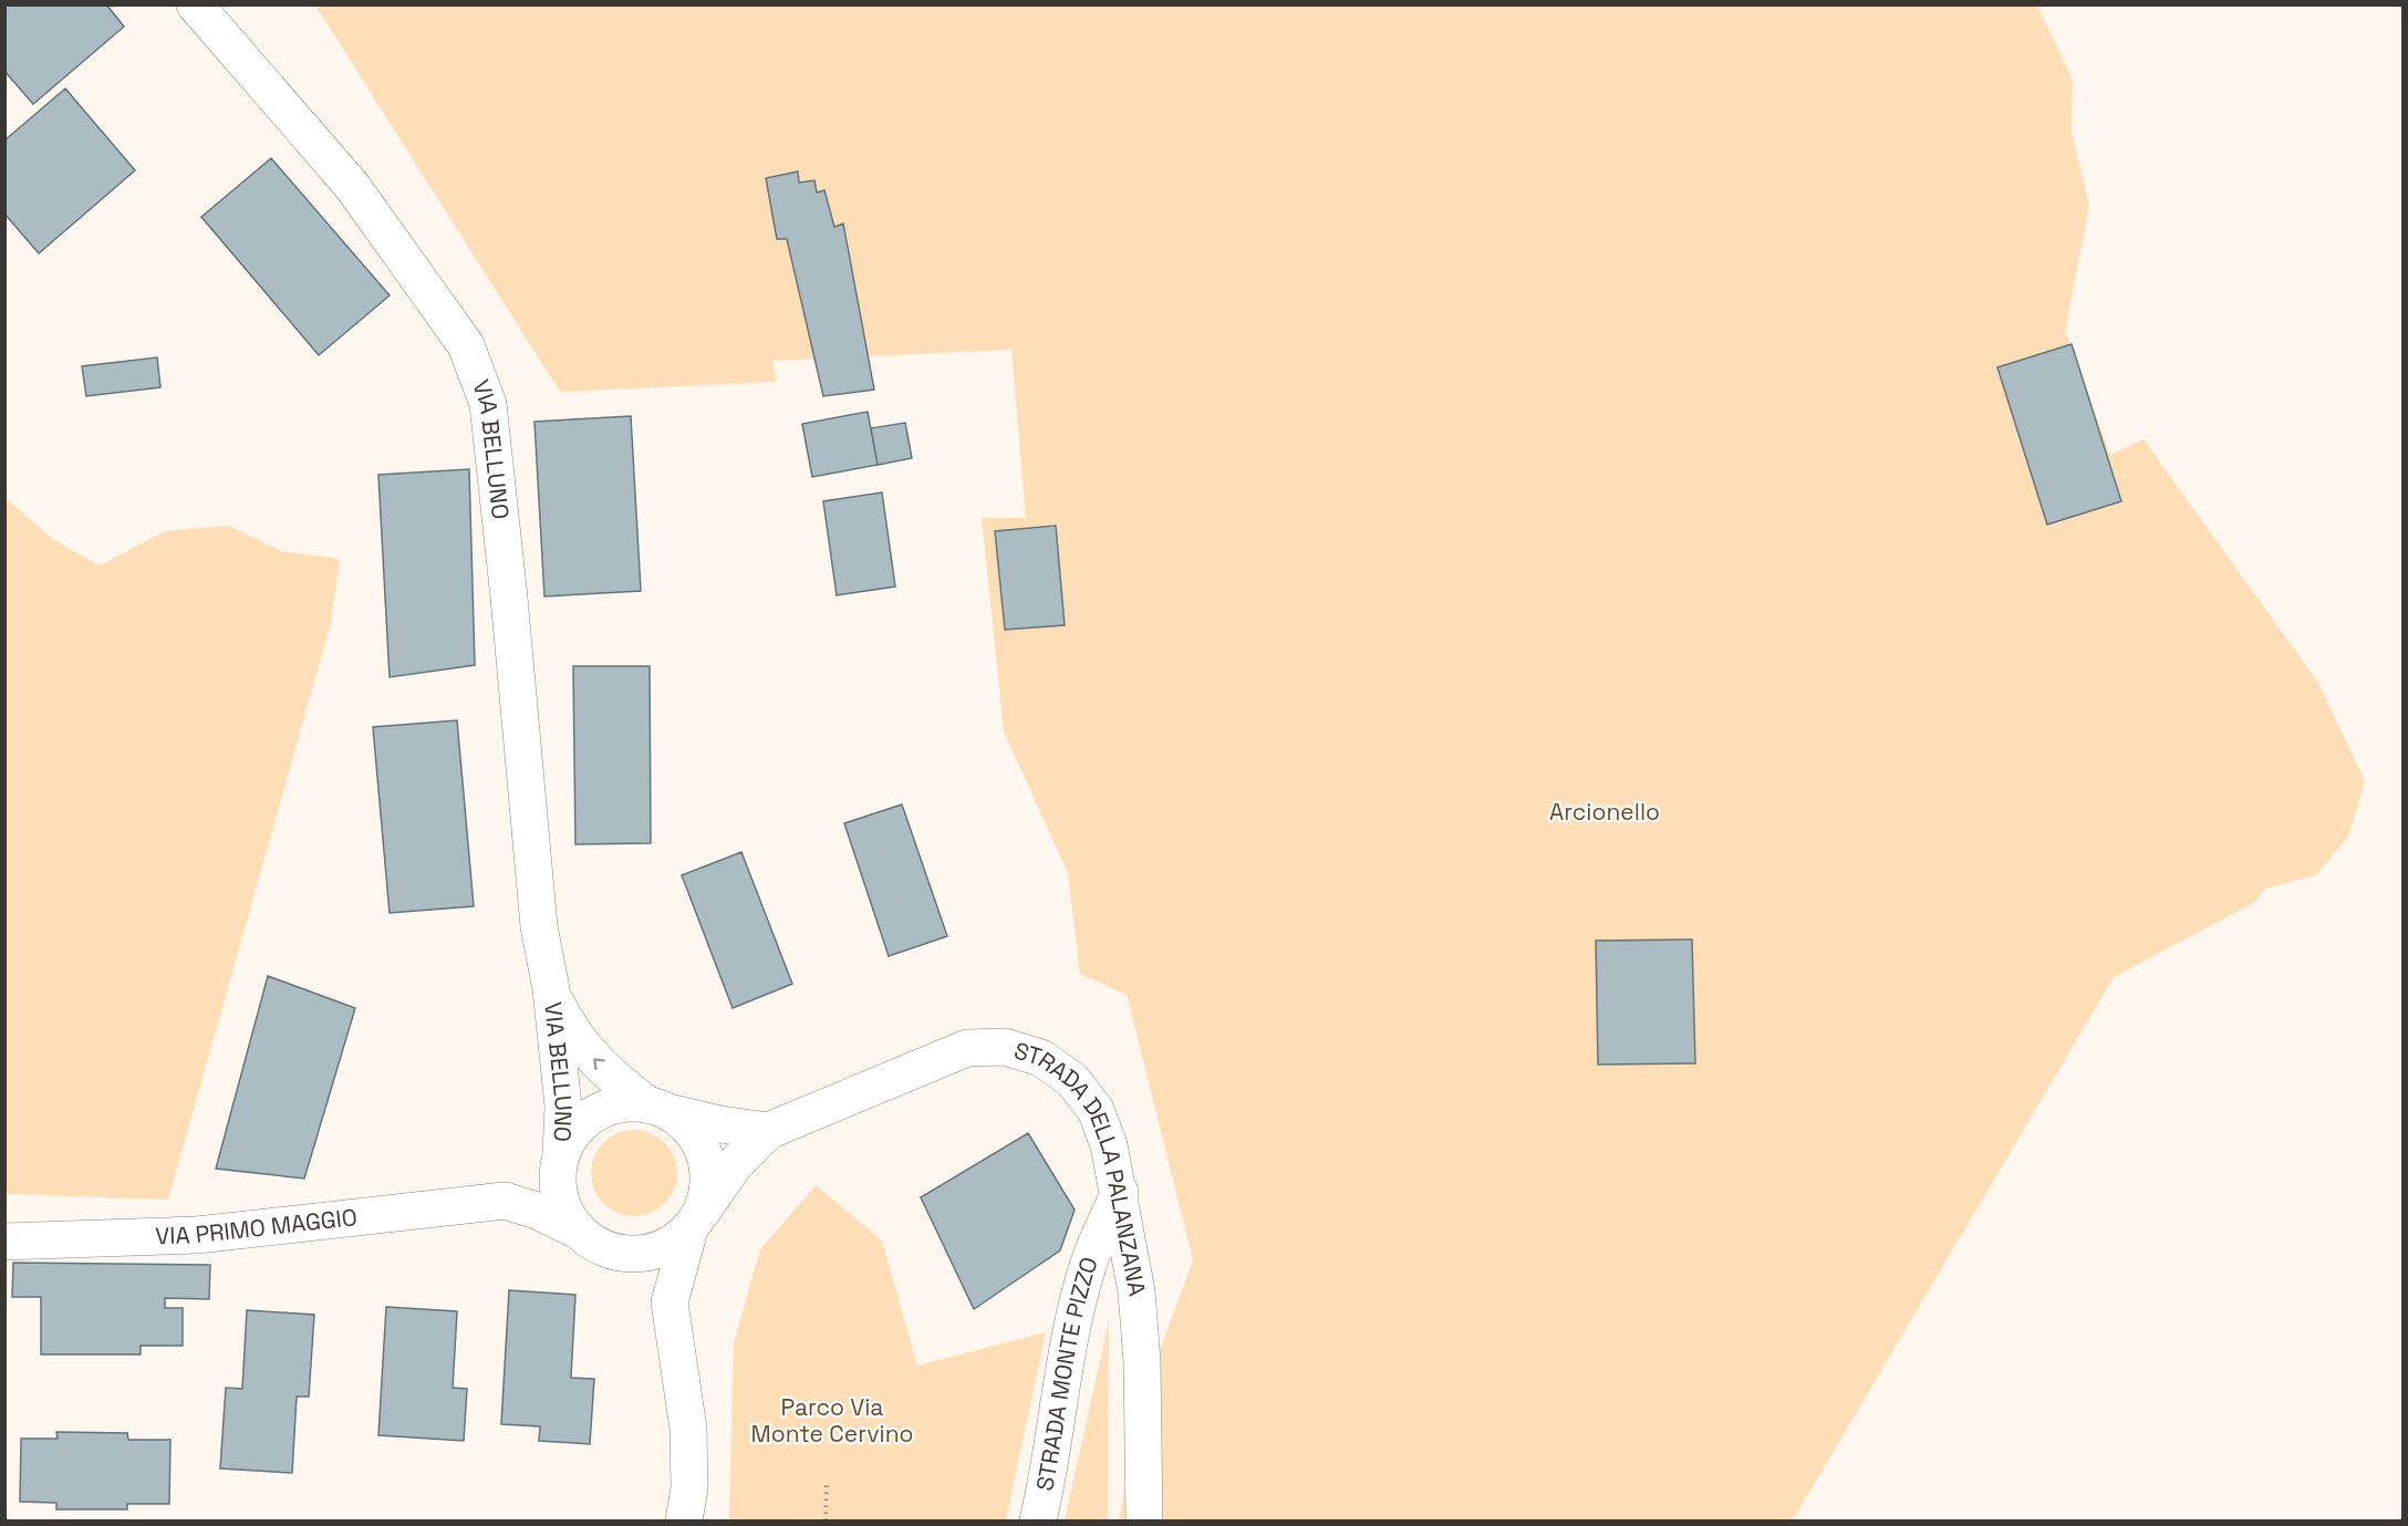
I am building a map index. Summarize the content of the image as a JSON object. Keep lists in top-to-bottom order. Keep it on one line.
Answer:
{"streets":{"street":["VIA BELLUNO","STRADA DELLA PALANZANA","VIA PRIMO MAGGIO","STRADA MONTE PIZZO"]},"crossings":[["VIA BELLUNO","STRADA DELLA PALANZANA"],["VIA BELLUNO","VIA PRIMO MAGGIO"],["STRADA DELLA PALANZANA","VIA PRIMO MAGGIO"],["STRADA DELLA PALANZANA","STRADA MONTE PIZZO"]],"parks":["Arcionello","Parco Via Monte Cervino"]}
